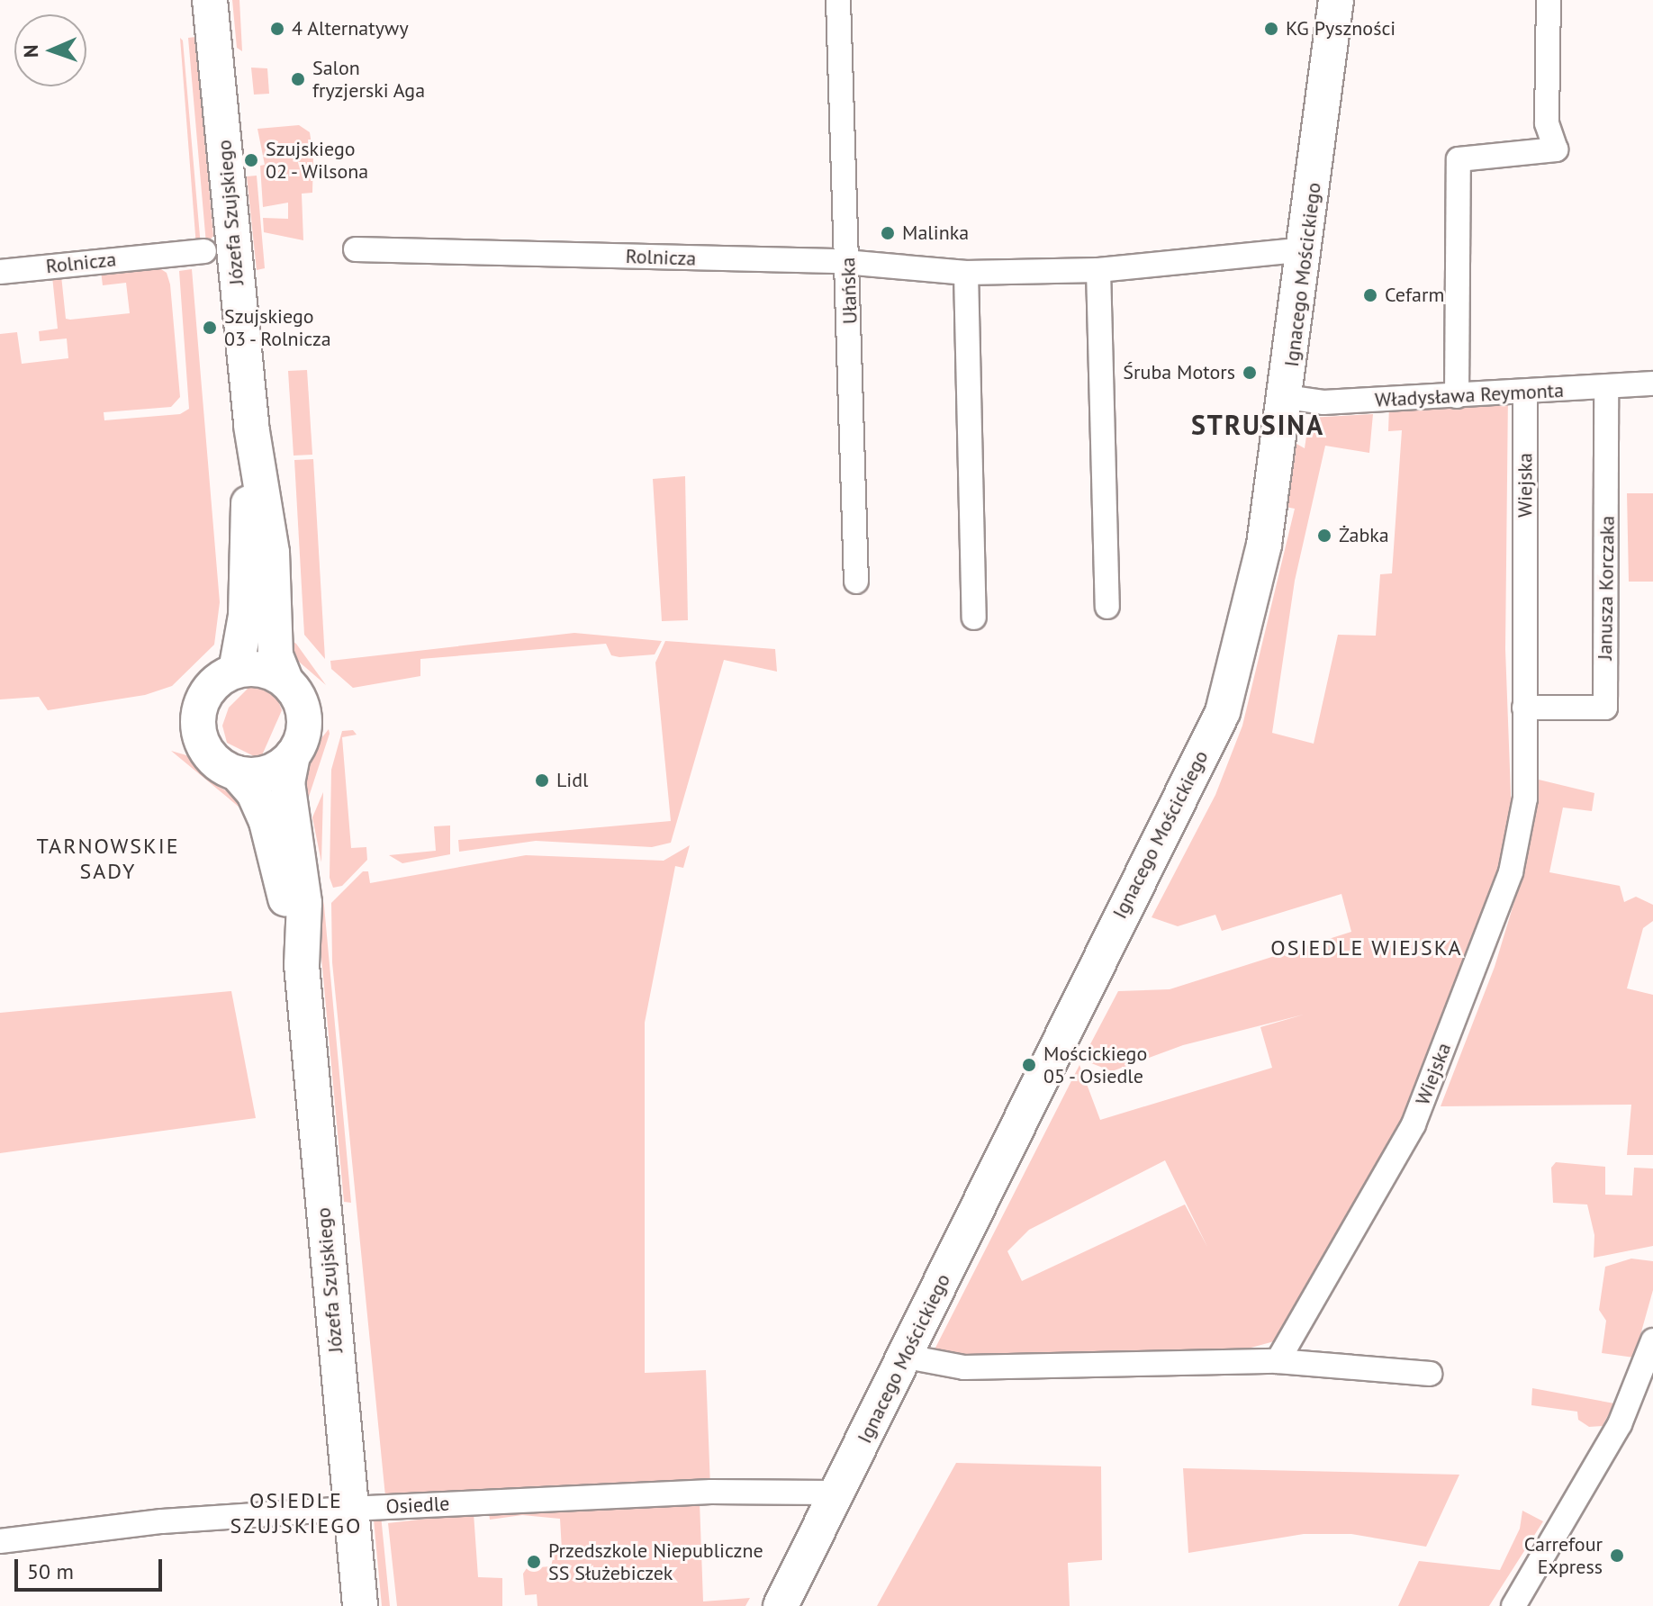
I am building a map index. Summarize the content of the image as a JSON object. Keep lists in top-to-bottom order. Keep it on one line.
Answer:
{"streets":{"street":["Józefa Szujskiego","Rolnicza","Ignacego Mościckiego","Ułańska","Władysława Reymonta","Wiejska","Janusza Korczaka","Osiedle"]},"crossings":[["Józefa Szujskiego","Osiedle"],["Rolnicza","Ignacego Mościckiego"],["Rolnicza","Ułańska"],["Ignacego Mościckiego","Władysława Reymonta"],["Ignacego Mościckiego","Osiedle"],["Władysława Reymonta","Wiejska"],["Władysława Reymonta","Janusza Korczaka"],["Wiejska","Janusza Korczaka"]],"districts":["STRUSINA","TARNOWSKIE SADY","OSIEDLE WIEJSKA","OSIEDLE SZUJSKIEGO"],"places":["4 Alternatywy","KG Pyszności","Salon fryzjerski Aga","Szujskiego 02 - Wilsona","Malinka","Cefarm","Szujskiego 03 - Rolnicza","Śruba Motors","Żabka","Lidl","Mościckiego 05 - Osiedle","Carrefour Express","Przedszkole Niepubliczne SS Służebiczek"],"scale_bar":"50 m","north":"left"}
